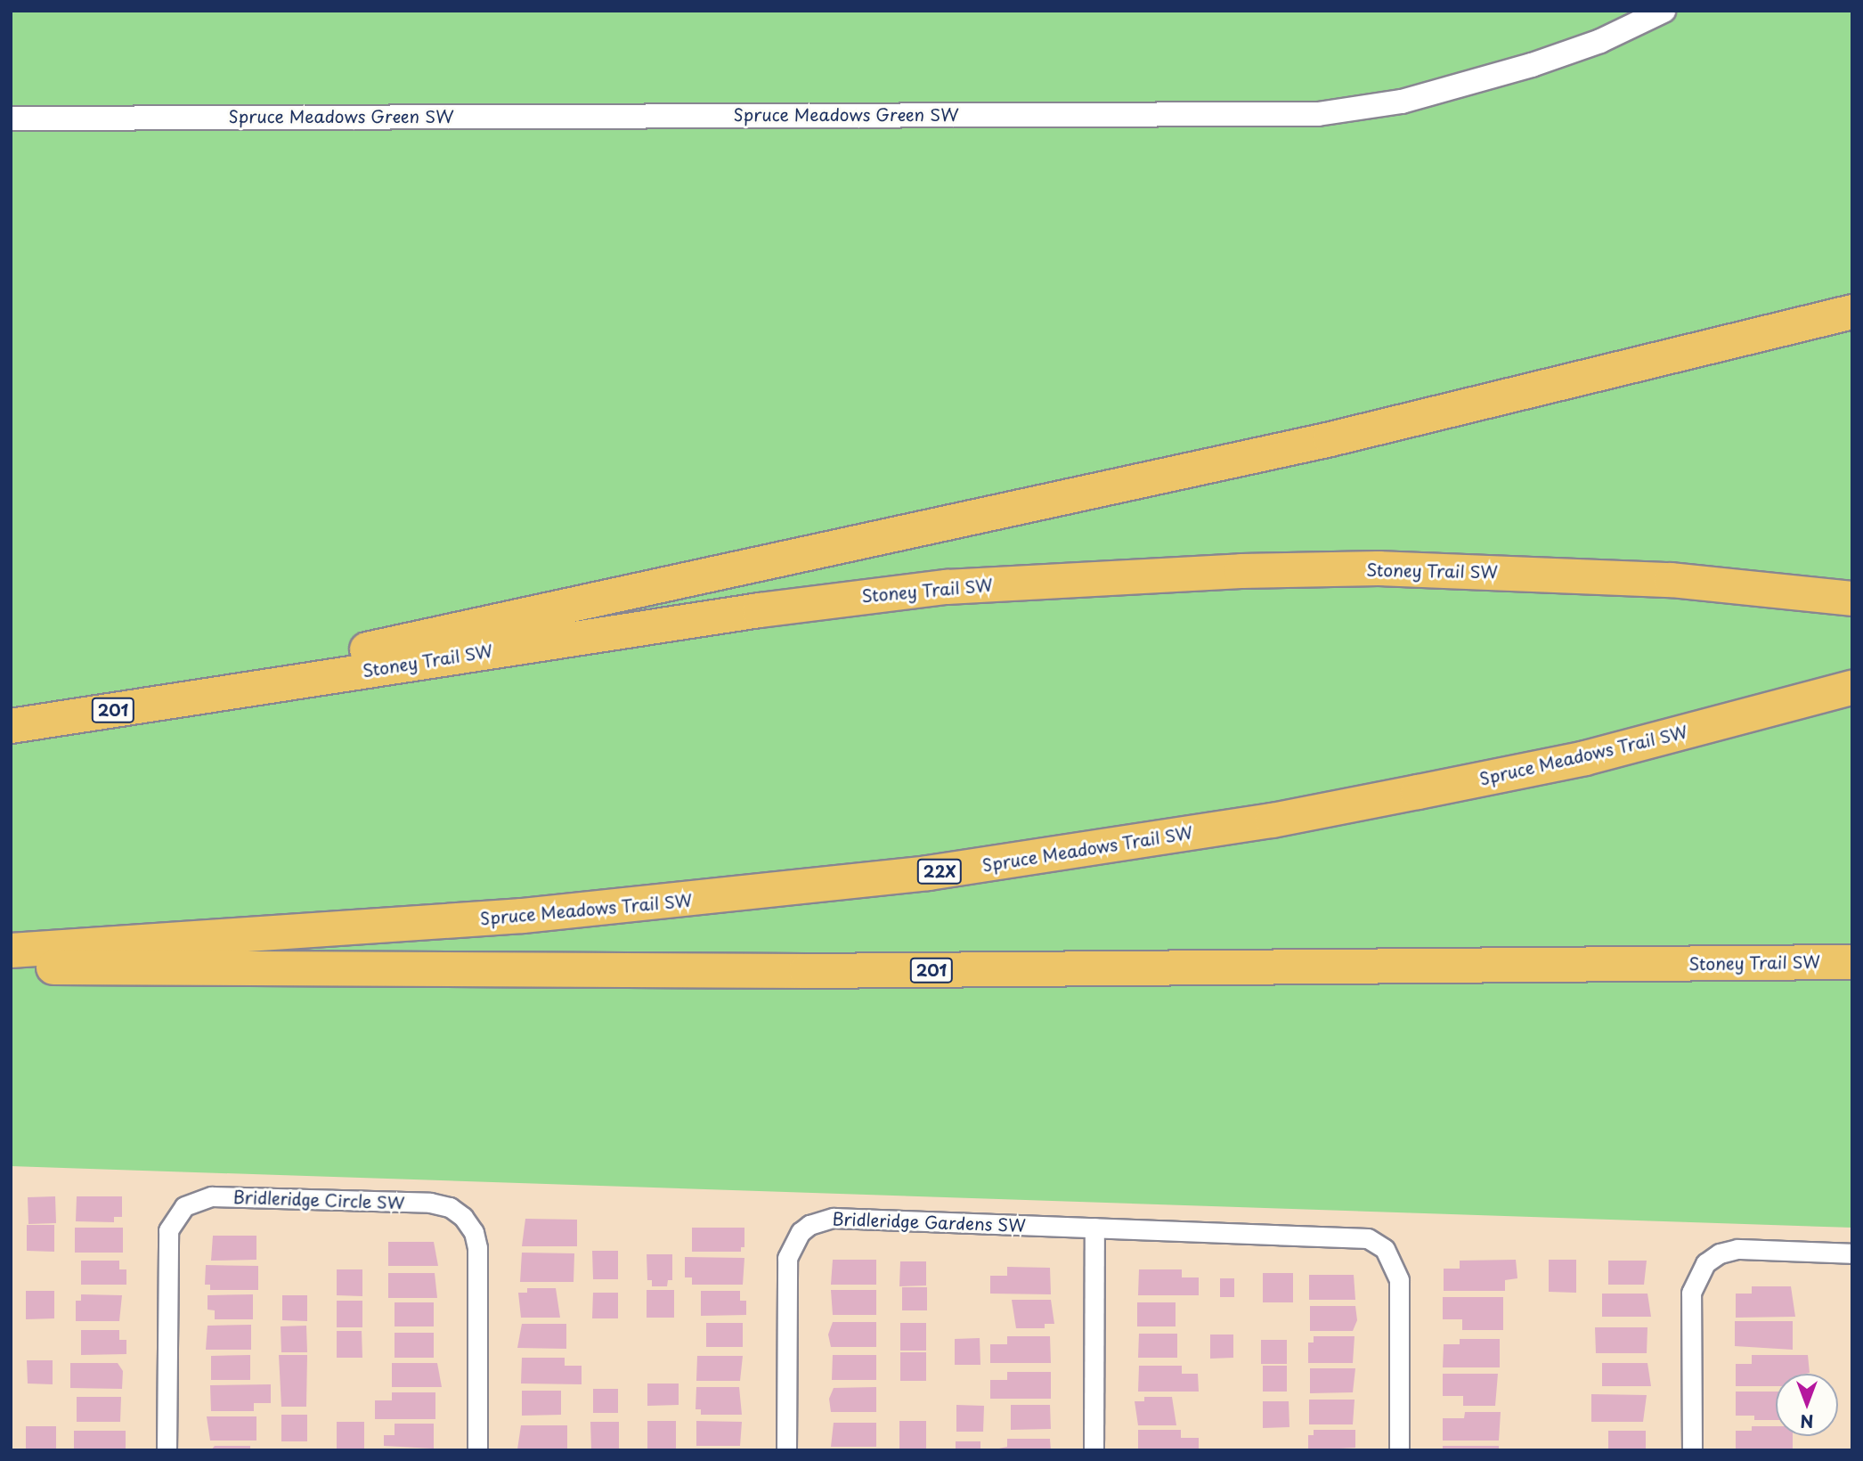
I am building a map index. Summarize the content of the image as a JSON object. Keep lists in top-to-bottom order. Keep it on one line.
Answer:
{"streets":{"highway":["Stoney Trail SW","201","Spruce Meadows Trail SW","22X"],"street":["Spruce Meadows Green SW","Bridleridge Circle SW","Bridleridge Gardens SW"]},"north":"bottom"}
